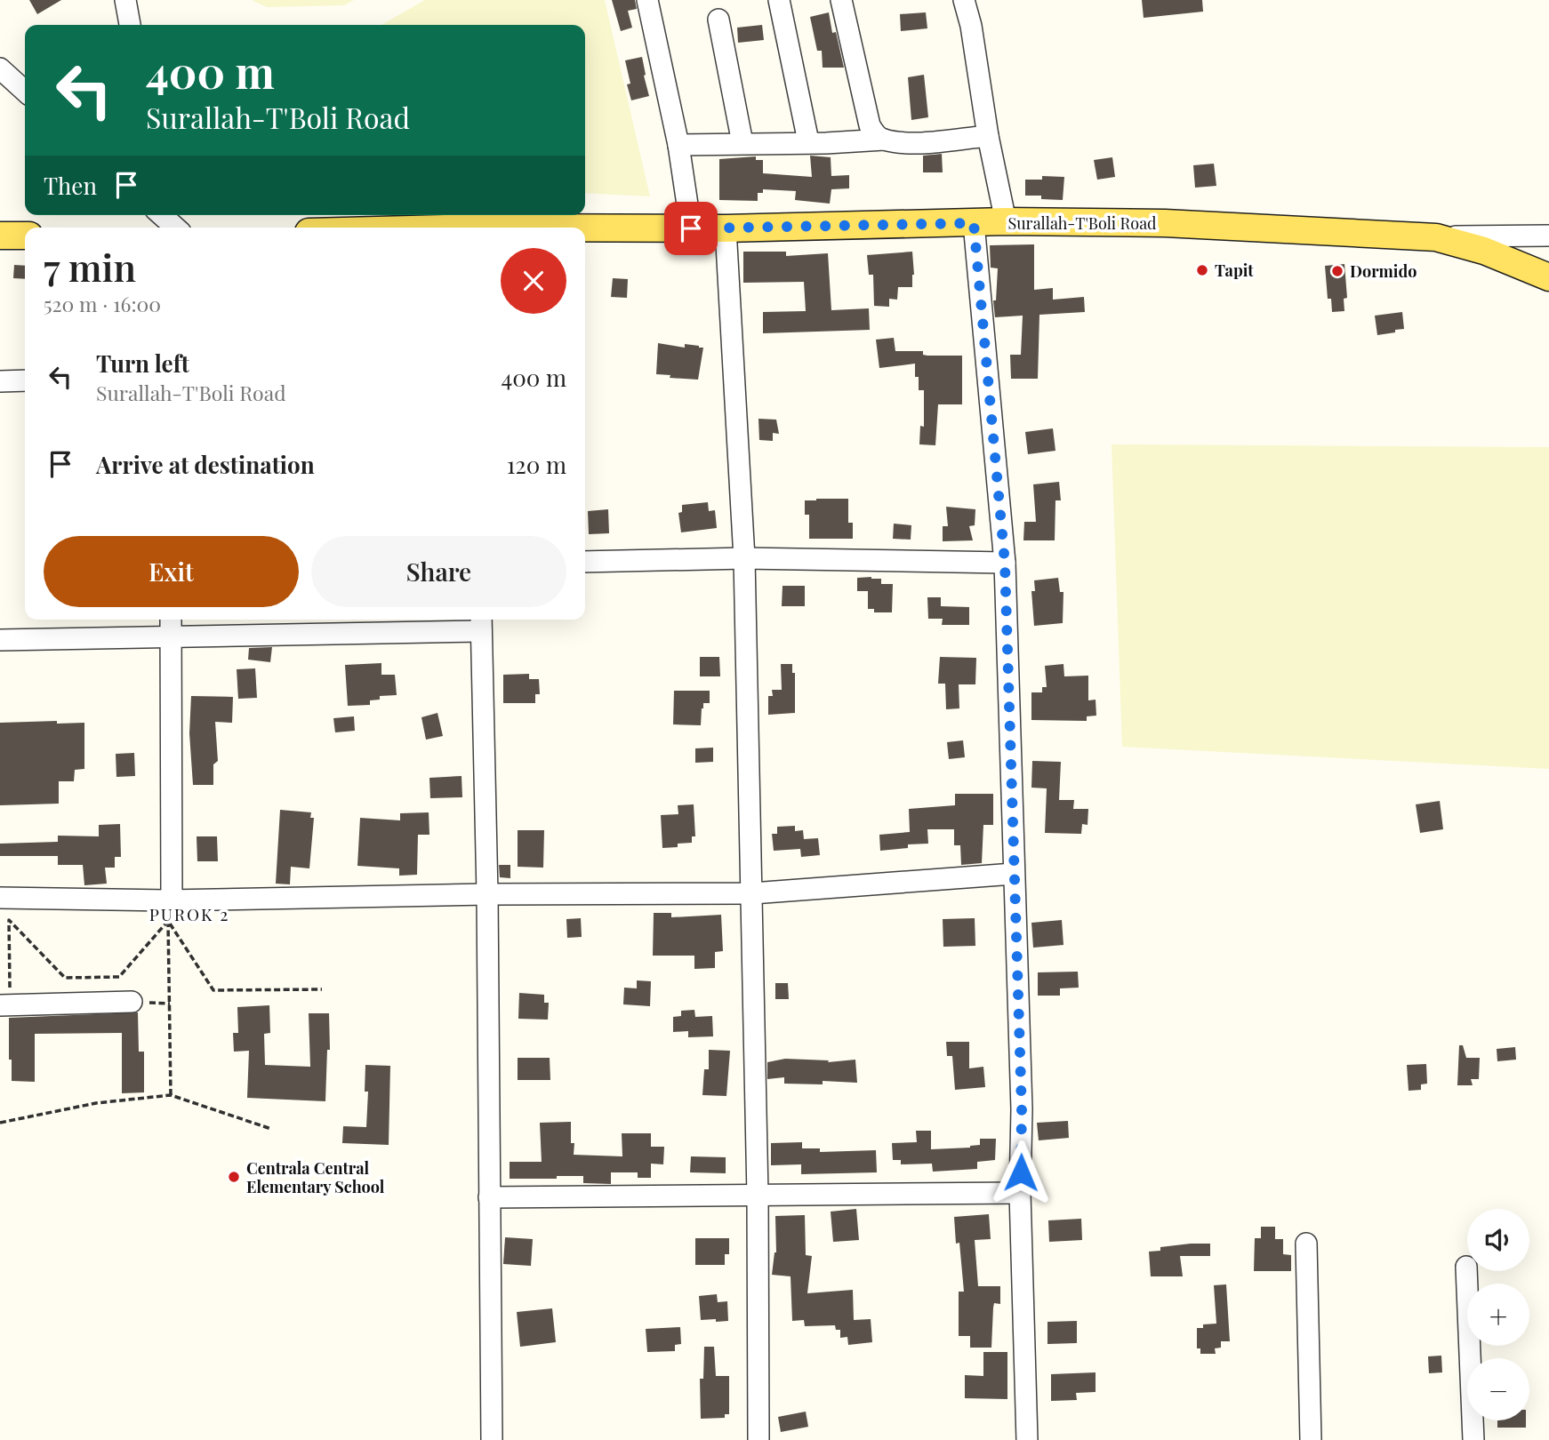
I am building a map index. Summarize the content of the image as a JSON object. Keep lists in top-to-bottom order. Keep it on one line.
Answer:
{"streets":{"main road":["Surallah-T'Boli Road"]},"districts":["PUROK 2"],"places":["Tapit","Dormido","Centrala Central Elementary School"],"page":{"turn":["400 m","Surallah-T'Boli Road"],"then":"Then","heading":["7 min","520 m · 16:00"],"list":[{"name":"Turn left","note":"Surallah-T'Boli Road","value":"400 m"},{"name":"Arrive at destination","value":"120 m"}],"buttons":["Exit","Share"],"map_buttons":["+","−"]}}
